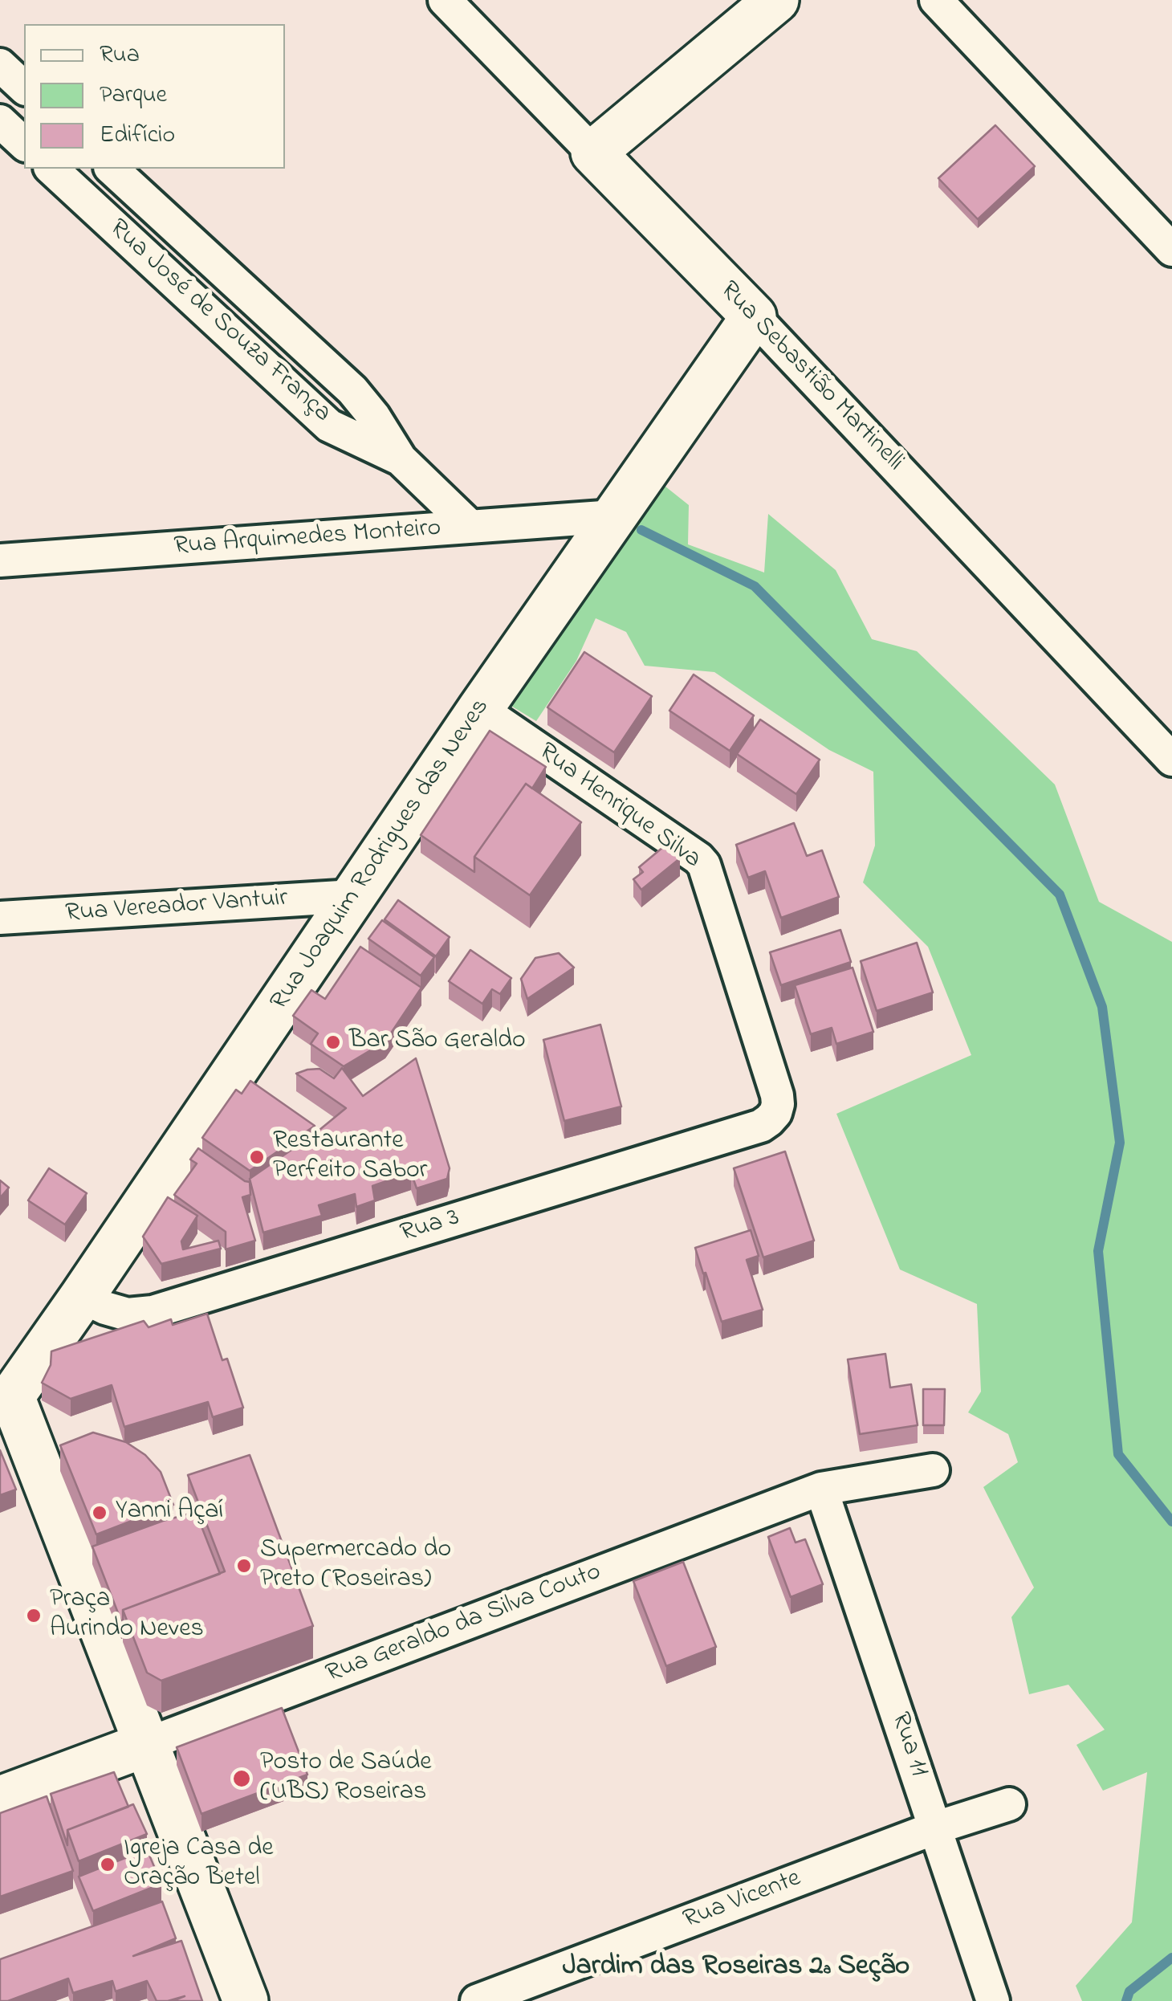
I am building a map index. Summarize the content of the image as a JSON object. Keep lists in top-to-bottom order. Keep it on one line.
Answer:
{"streets":{"street":["Rua José de Souza França","Rua Sebastião Martinelli","Rua Arquimedes Monteiro","Rua Henrique Silva","Rua Joaquim Rodrigues das Neves","Rua Vereador Vantuir","Rua 3","Rua Geraldo da Silva Couto","Rua 11","Rua Vicente"]},"crossings":[["Rua José de Souza França","Rua Arquimedes Monteiro"],["Rua Sebastião Martinelli","Rua Joaquim Rodrigues das Neves"],["Rua Arquimedes Monteiro","Rua Joaquim Rodrigues das Neves"],["Rua Henrique Silva","Rua Joaquim Rodrigues das Neves"],["Rua Henrique Silva","Rua 3"],["Rua Joaquim Rodrigues das Neves","Rua Vereador Vantuir"],["Rua Joaquim Rodrigues das Neves","Rua 3"],["Rua Geraldo da Silva Couto","Rua 11"],["Rua 11","Rua Vicente"]],"districts":["Jardim das Roseiras 2ª Seção"],"places":["Bar São Geraldo","Restaurante Perfeito Sabor","Yanni Açaí","Supermercado do Preto (Roseiras)","Praça Aurindo Neves","Posto de Saúde (UBS) Roseiras","Igreja Casa de Oração Betel"],"legend":["Rua","Parque","Edifício"]}
